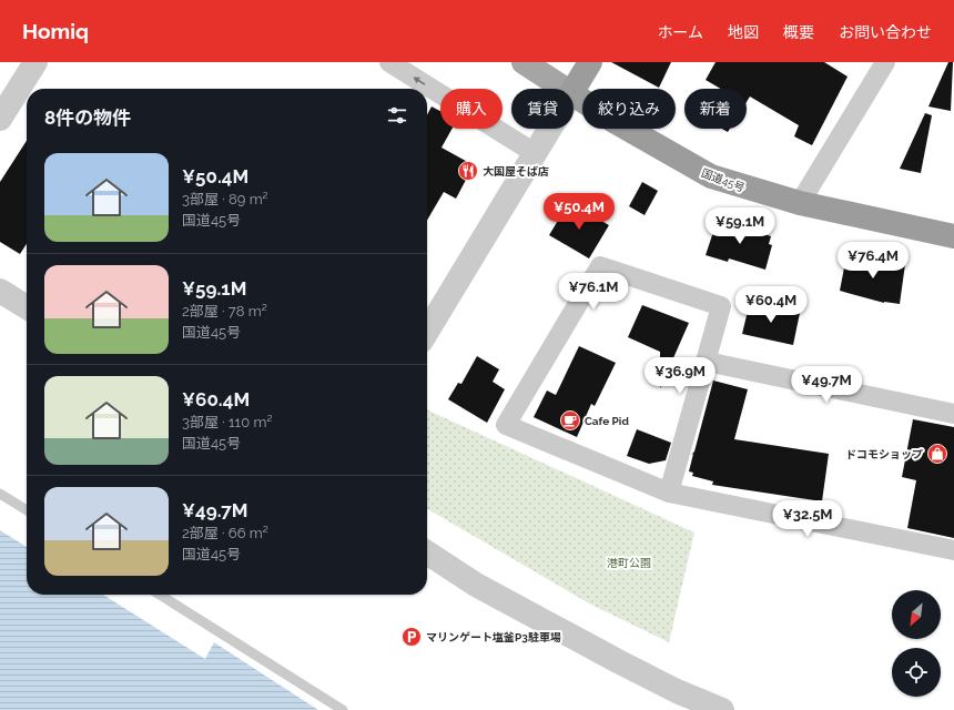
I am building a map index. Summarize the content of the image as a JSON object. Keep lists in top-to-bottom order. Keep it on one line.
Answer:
{"streets":{"highway":["国道45号"]},"parks":["港町公園"],"places":{"restaurant":["大国屋そば店"],"cafe":["Cafe Pid"],"shop":["ドコモショップ"],"parking":["マリンゲート塩釜P3駐車場"]},"north":"bottom left","page":{"header":"Homiq","nav":["ホーム","地図","概要","お問い合わせ"],"chip":["購入","賃貸","絞り込み","新着"],"heading":"8件の物件","list":[{"name":"¥50.4M","note":"3部屋 · 89 m² · 国道45号"},{"name":"¥59.1M","note":"2部屋 · 78 m² · 国道45号"},{"name":"¥60.4M","note":"3部屋 · 110 m² · 国道45号"},{"name":"¥49.7M","note":"2部屋 · 66 m² · 国道45号"}],"price":["¥50.4M","¥59.1M","¥76.4M","¥76.1M","¥60.4M","¥36.9M","¥49.7M","¥32.5M"]}}
